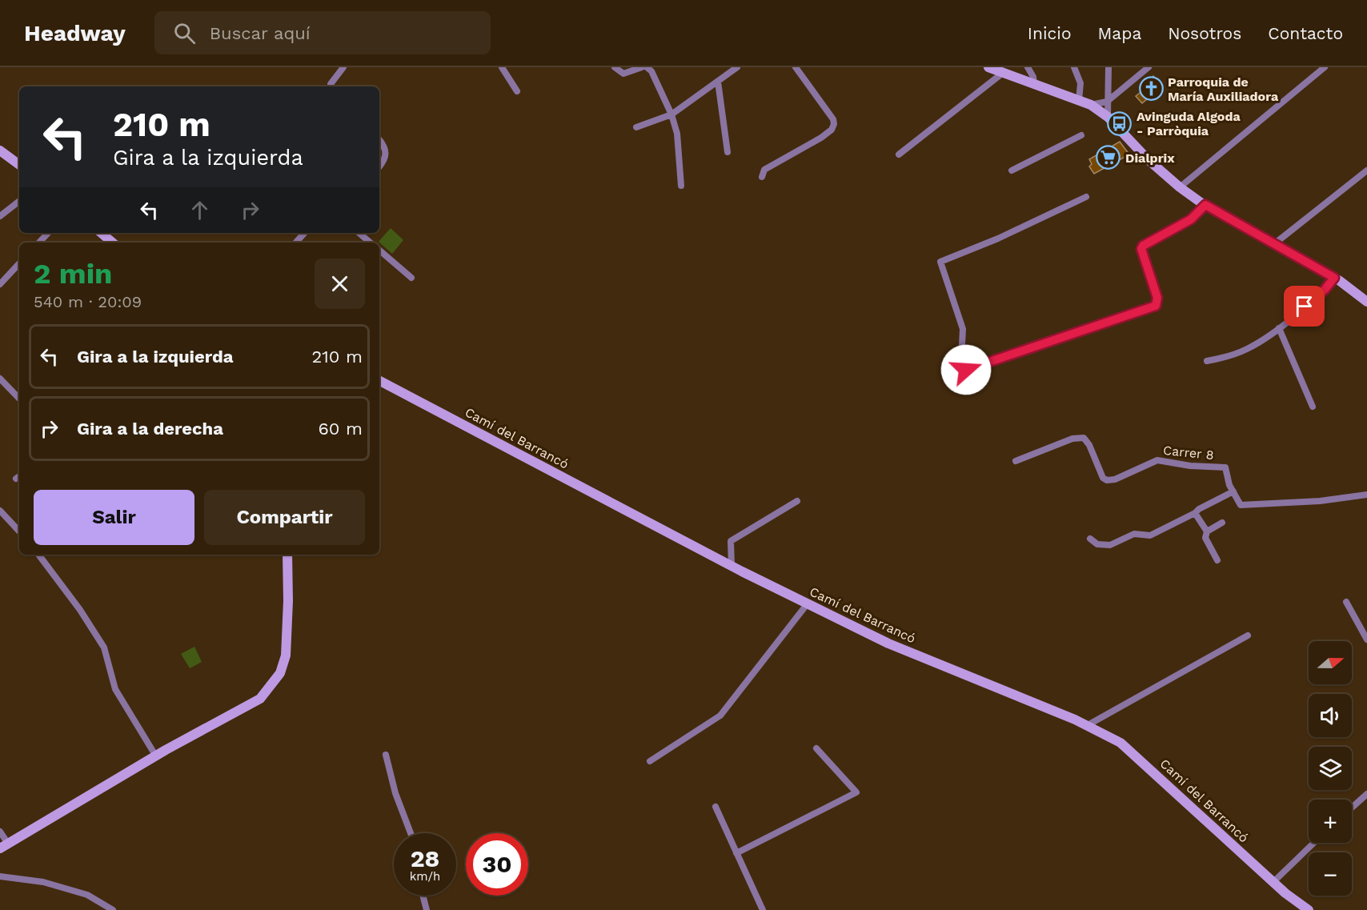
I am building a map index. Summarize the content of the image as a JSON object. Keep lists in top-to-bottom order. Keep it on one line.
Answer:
{"streets":{"street":["Camí del Barrancó","Carrer 8"]},"places":{"church":["Parroquia de María Auxiliadora"],"bus stop":["Avinguda Algoda - Parròquia"],"supermarket":["Dialprix"]},"north":"right","page":{"header":"Headway","search":"Buscar aquí","nav":["Inicio","Mapa","Nosotros","Contacto"],"turn":["210 m","Gira a la izquierda"],"heading":["2 min","540 m · 20:09"],"list":[{"name":"Gira a la izquierda","value":"210 m"},{"name":"Gira a la derecha","value":"60 m"}],"buttons":["Salir","Compartir"],"map_buttons":["+","−"],"speed":"28 km/h","limit":"30"}}
